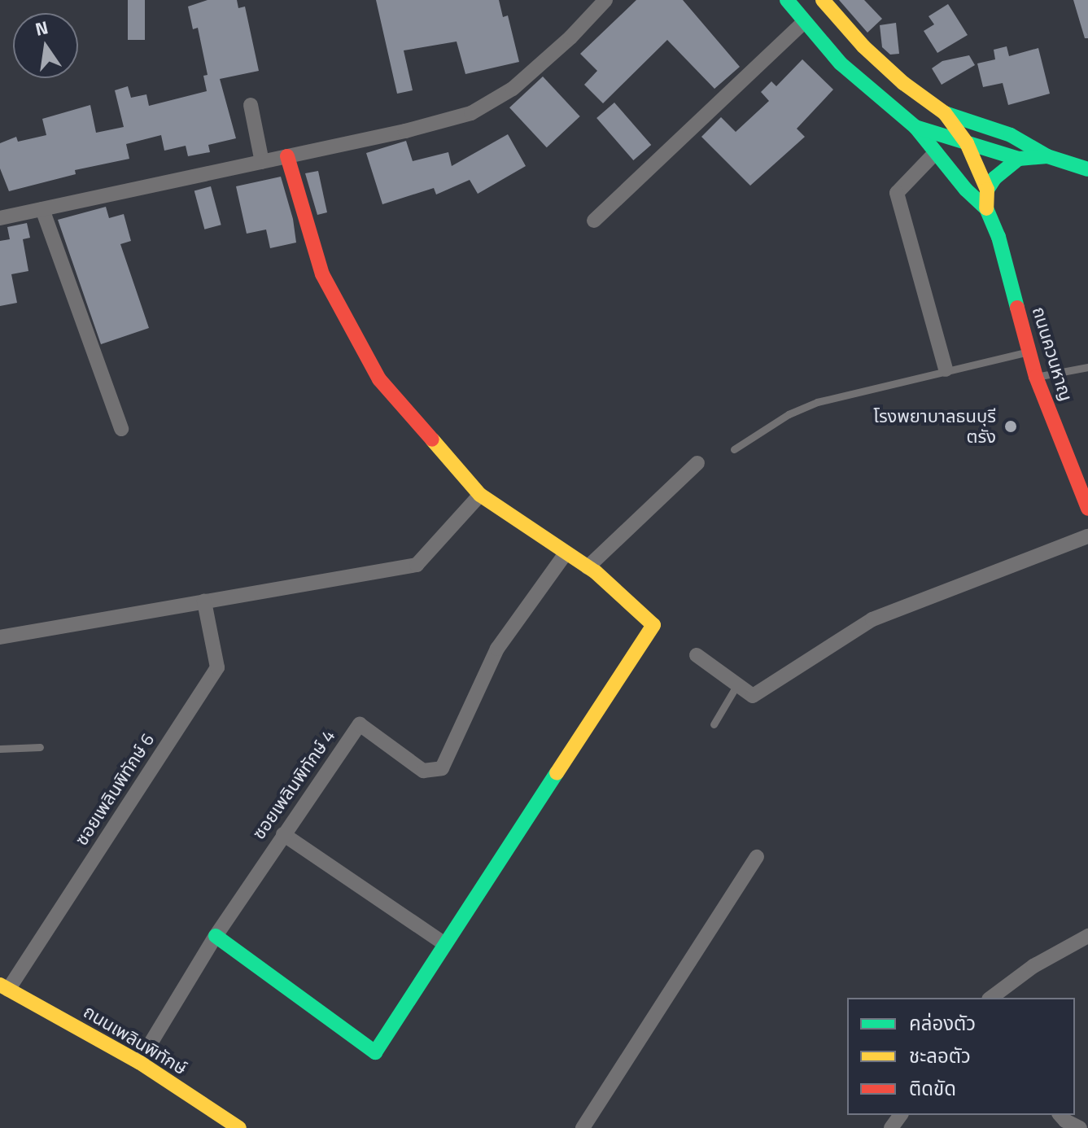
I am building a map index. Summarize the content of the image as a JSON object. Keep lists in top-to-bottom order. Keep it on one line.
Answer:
{"streets":{"street":["ถนนควนหาญ","ซอยเพลินพิทักษ์ 4","ซอยเพลินพิทักษ์ 6","ถนนเพลินพิทักษ์"]},"crossings":[["ซอยเพลินพิทักษ์ 4","ถนนเพลินพิทักษ์"],["ซอยเพลินพิทักษ์ 6","ถนนเพลินพิทักษ์"]],"places":["โรงพยาบาลธนบุรี ตรัง"],"legend":["คล่องตัว","ชะลอตัว","ติดขัด"],"north":"top"}
